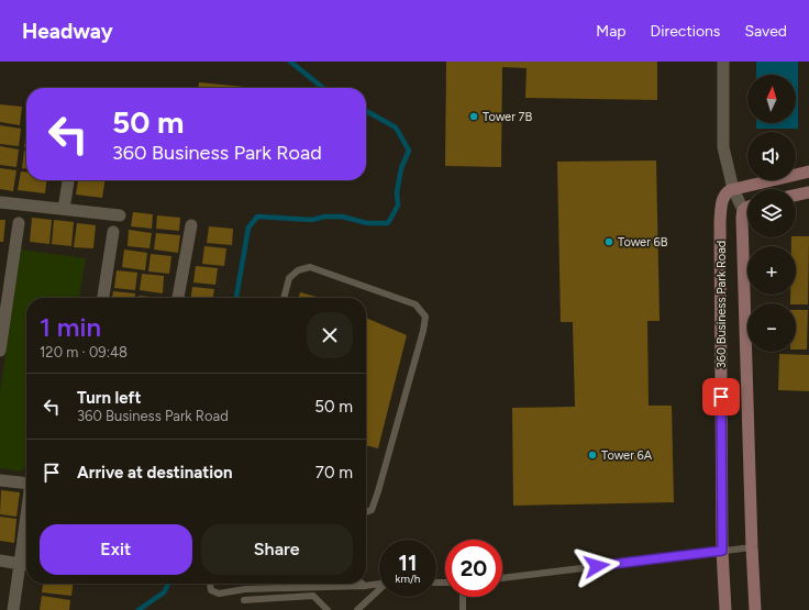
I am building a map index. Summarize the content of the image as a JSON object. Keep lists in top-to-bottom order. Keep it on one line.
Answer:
{"streets":{"main road":["360 Business Park Road"]},"places":["Tower 7B","Tower 6B","Tower 6A"],"north":"top","page":{"header":"Headway","nav":["Map","Directions","Saved"],"map_buttons":["+","−"],"turn":["50 m","360 Business Park Road"],"heading":["1 min","120 m · 09:48"],"list":[{"name":"Turn left","note":"360 Business Park Road","value":"50 m"},{"name":"Arrive at destination","value":"70 m"}],"buttons":["Exit","Share"],"speed":"11 km/h","limit":"20"}}
